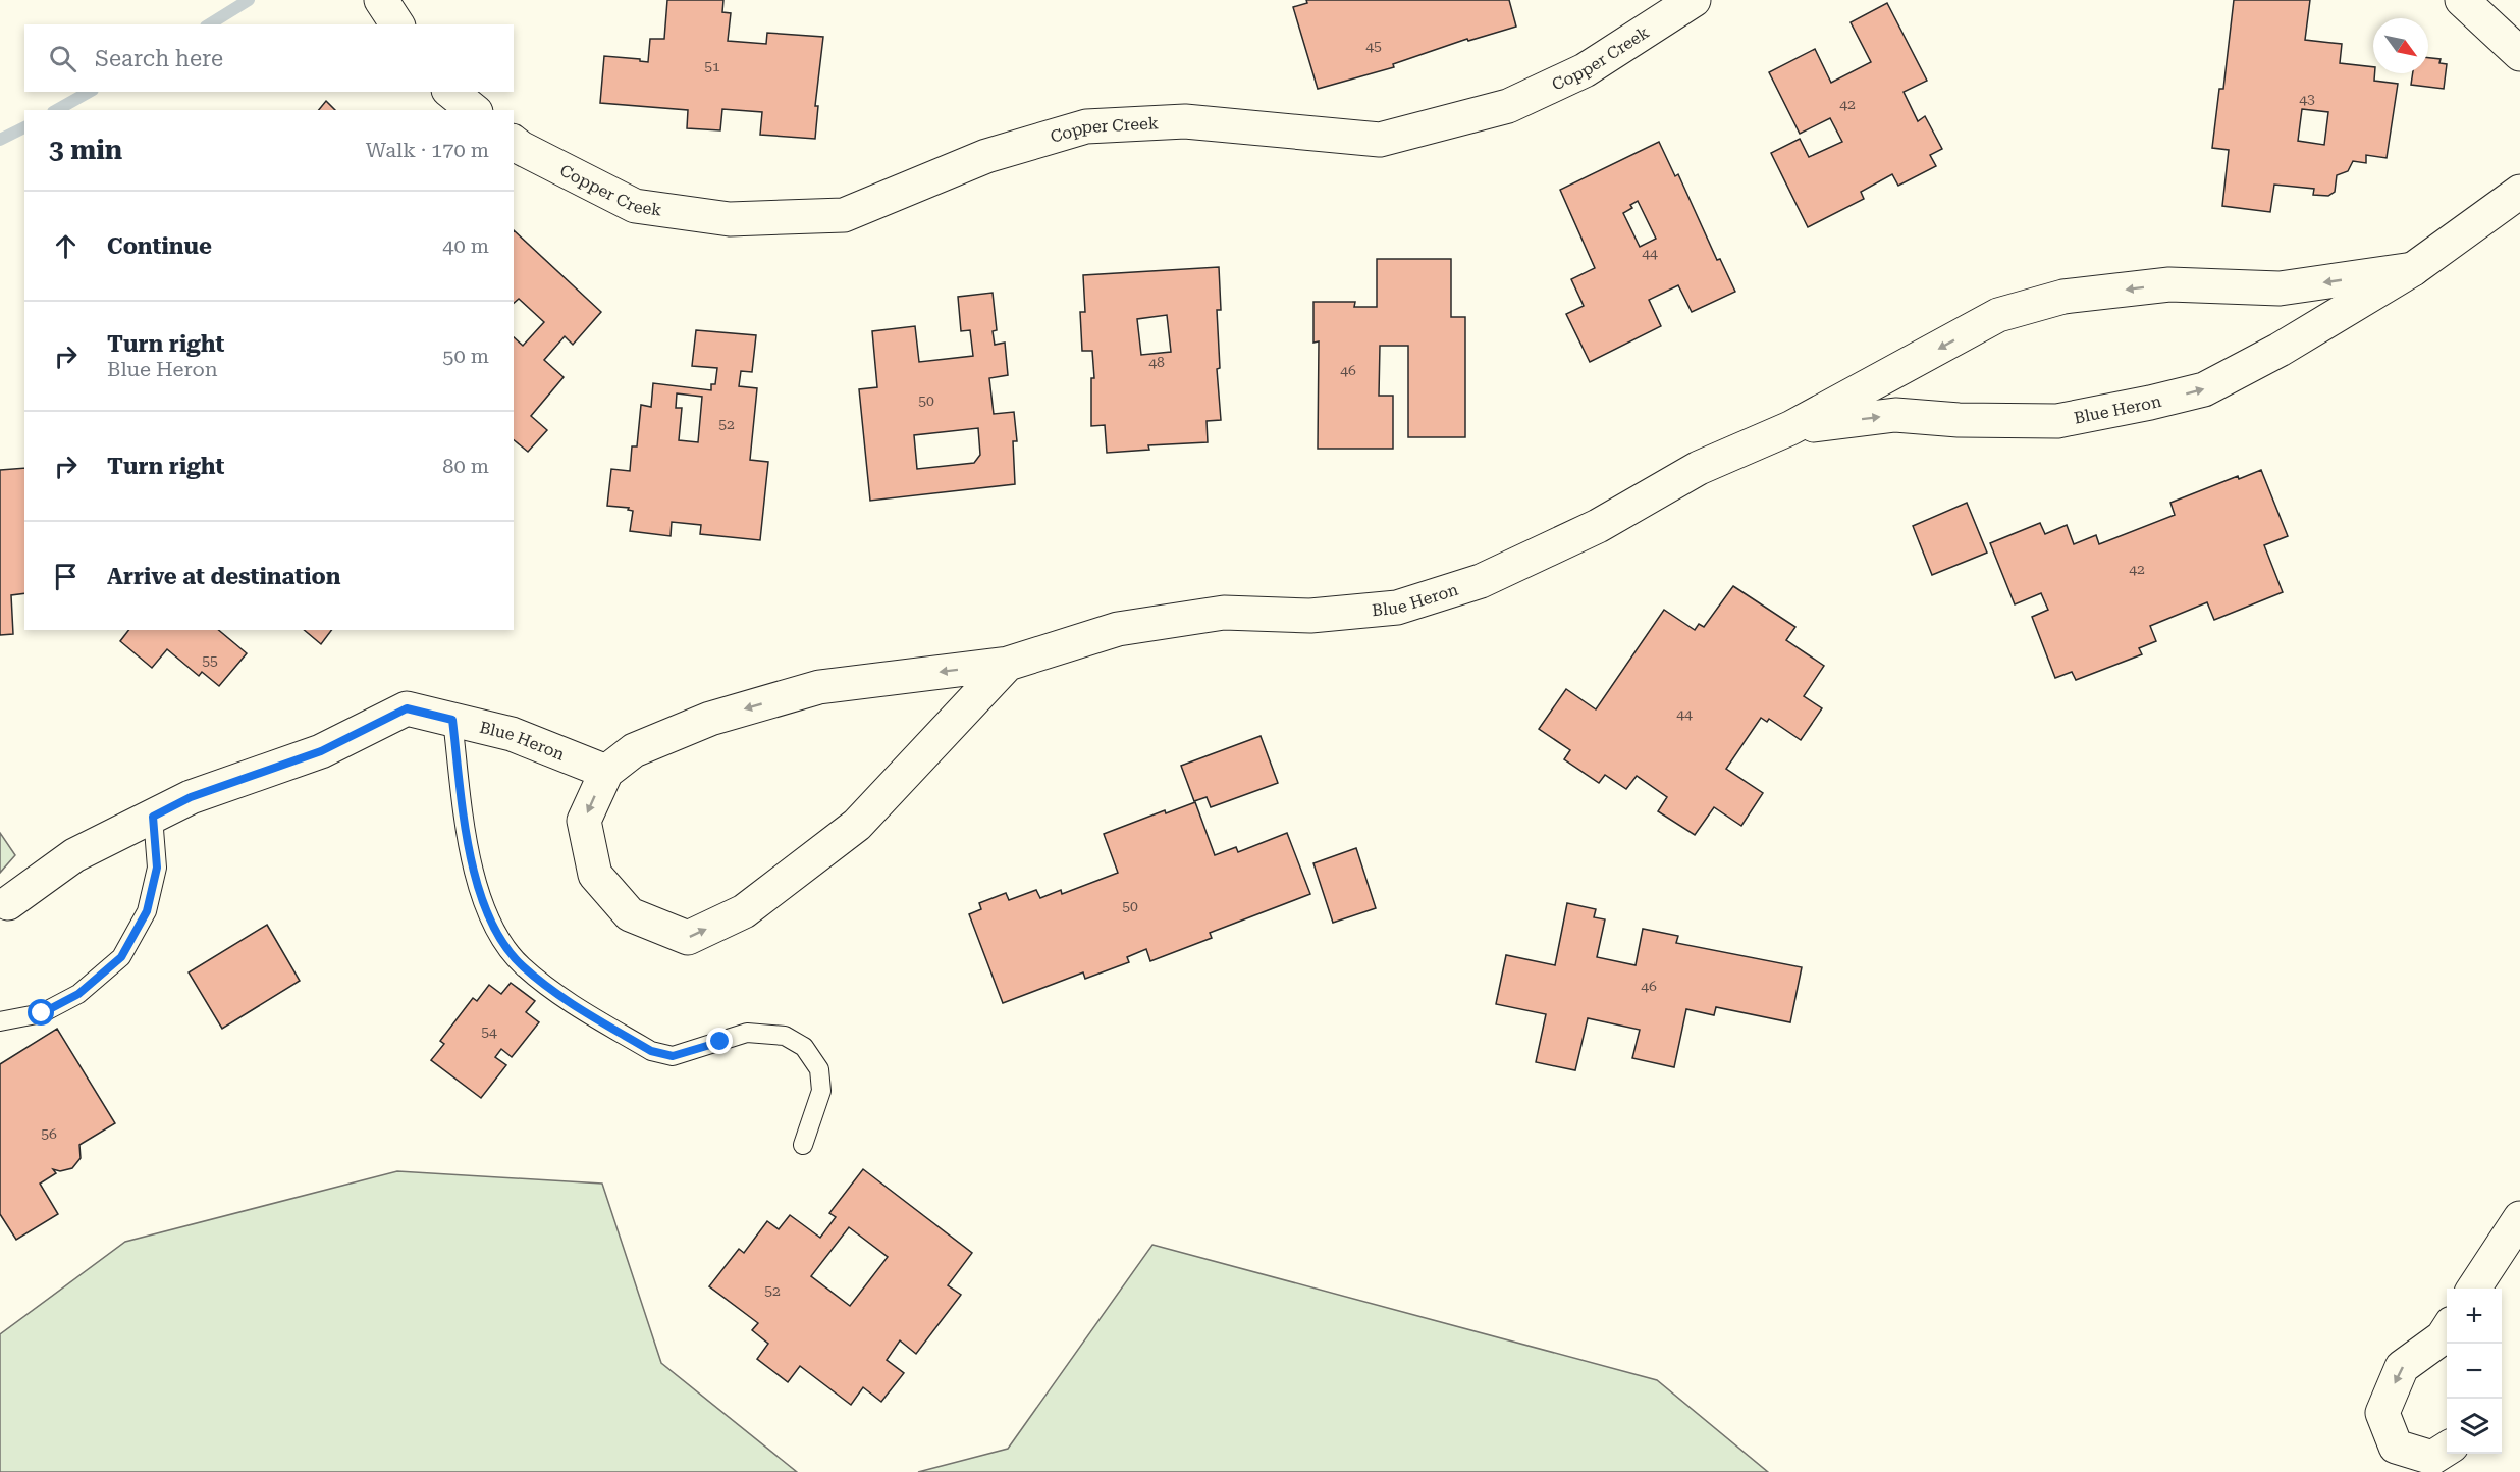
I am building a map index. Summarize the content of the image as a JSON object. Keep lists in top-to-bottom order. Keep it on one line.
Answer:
{"streets":{"street":["Copper Creek","Blue Heron"]},"house_numbers":["45","51","43","42","44","48","46","50","52","42","55","44","50","46","54","56","52"],"north":"bottom right","page":{"search":"Search here","heading":["3 min","Walk · 170 m"],"list":[["Continue","40 m"],["Turn right","Blue Heron","50 m"],["Turn right","80 m"],"Arrive at destination"],"map_buttons":["+","−"]}}
